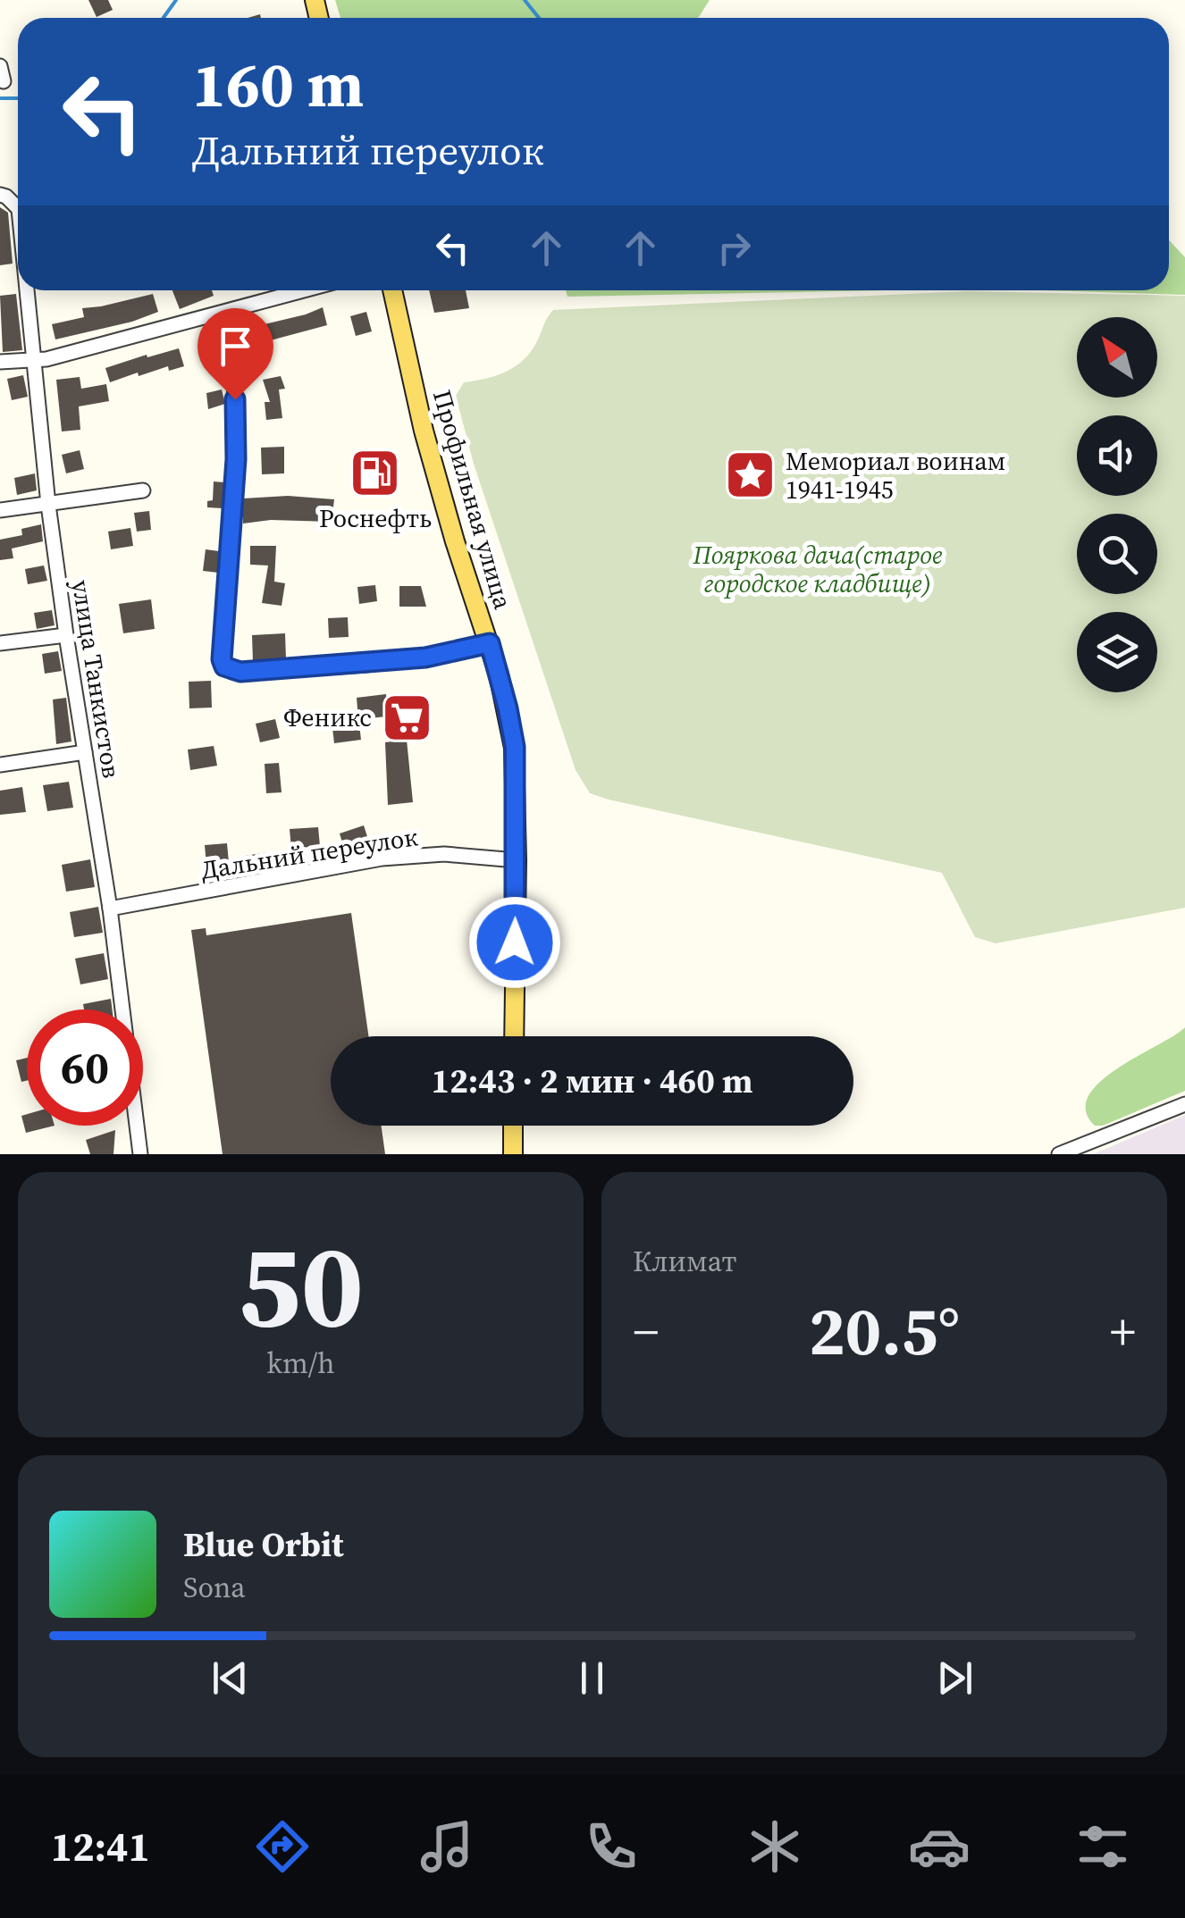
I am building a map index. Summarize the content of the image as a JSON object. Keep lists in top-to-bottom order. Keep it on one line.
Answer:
{"streets":{"main road":["Профильная улица"],"street":["улица Танкистов","Дальний переулок"]},"crossings":[["Профильная улица","Дальний переулок"],["улица Танкистов","Дальний переулок"]],"parks":["Пояркова дача(старое городское кладбище)"],"places":{"fuel station":["Роснефть"],"place":["Мемориал воинам 1941-1945"],"supermarket":["Феникс"]},"north":"top left","page":{"turn":["160 m","Дальний переулок"],"limit":"60","trip":"12:43 · 2 мин · 460 m","tile":[["50","km/h"],"Климат"],"heat":["−","20.5°","+"],"song":["Blue Orbit","Sona"],"tabs":"12:41"}}
